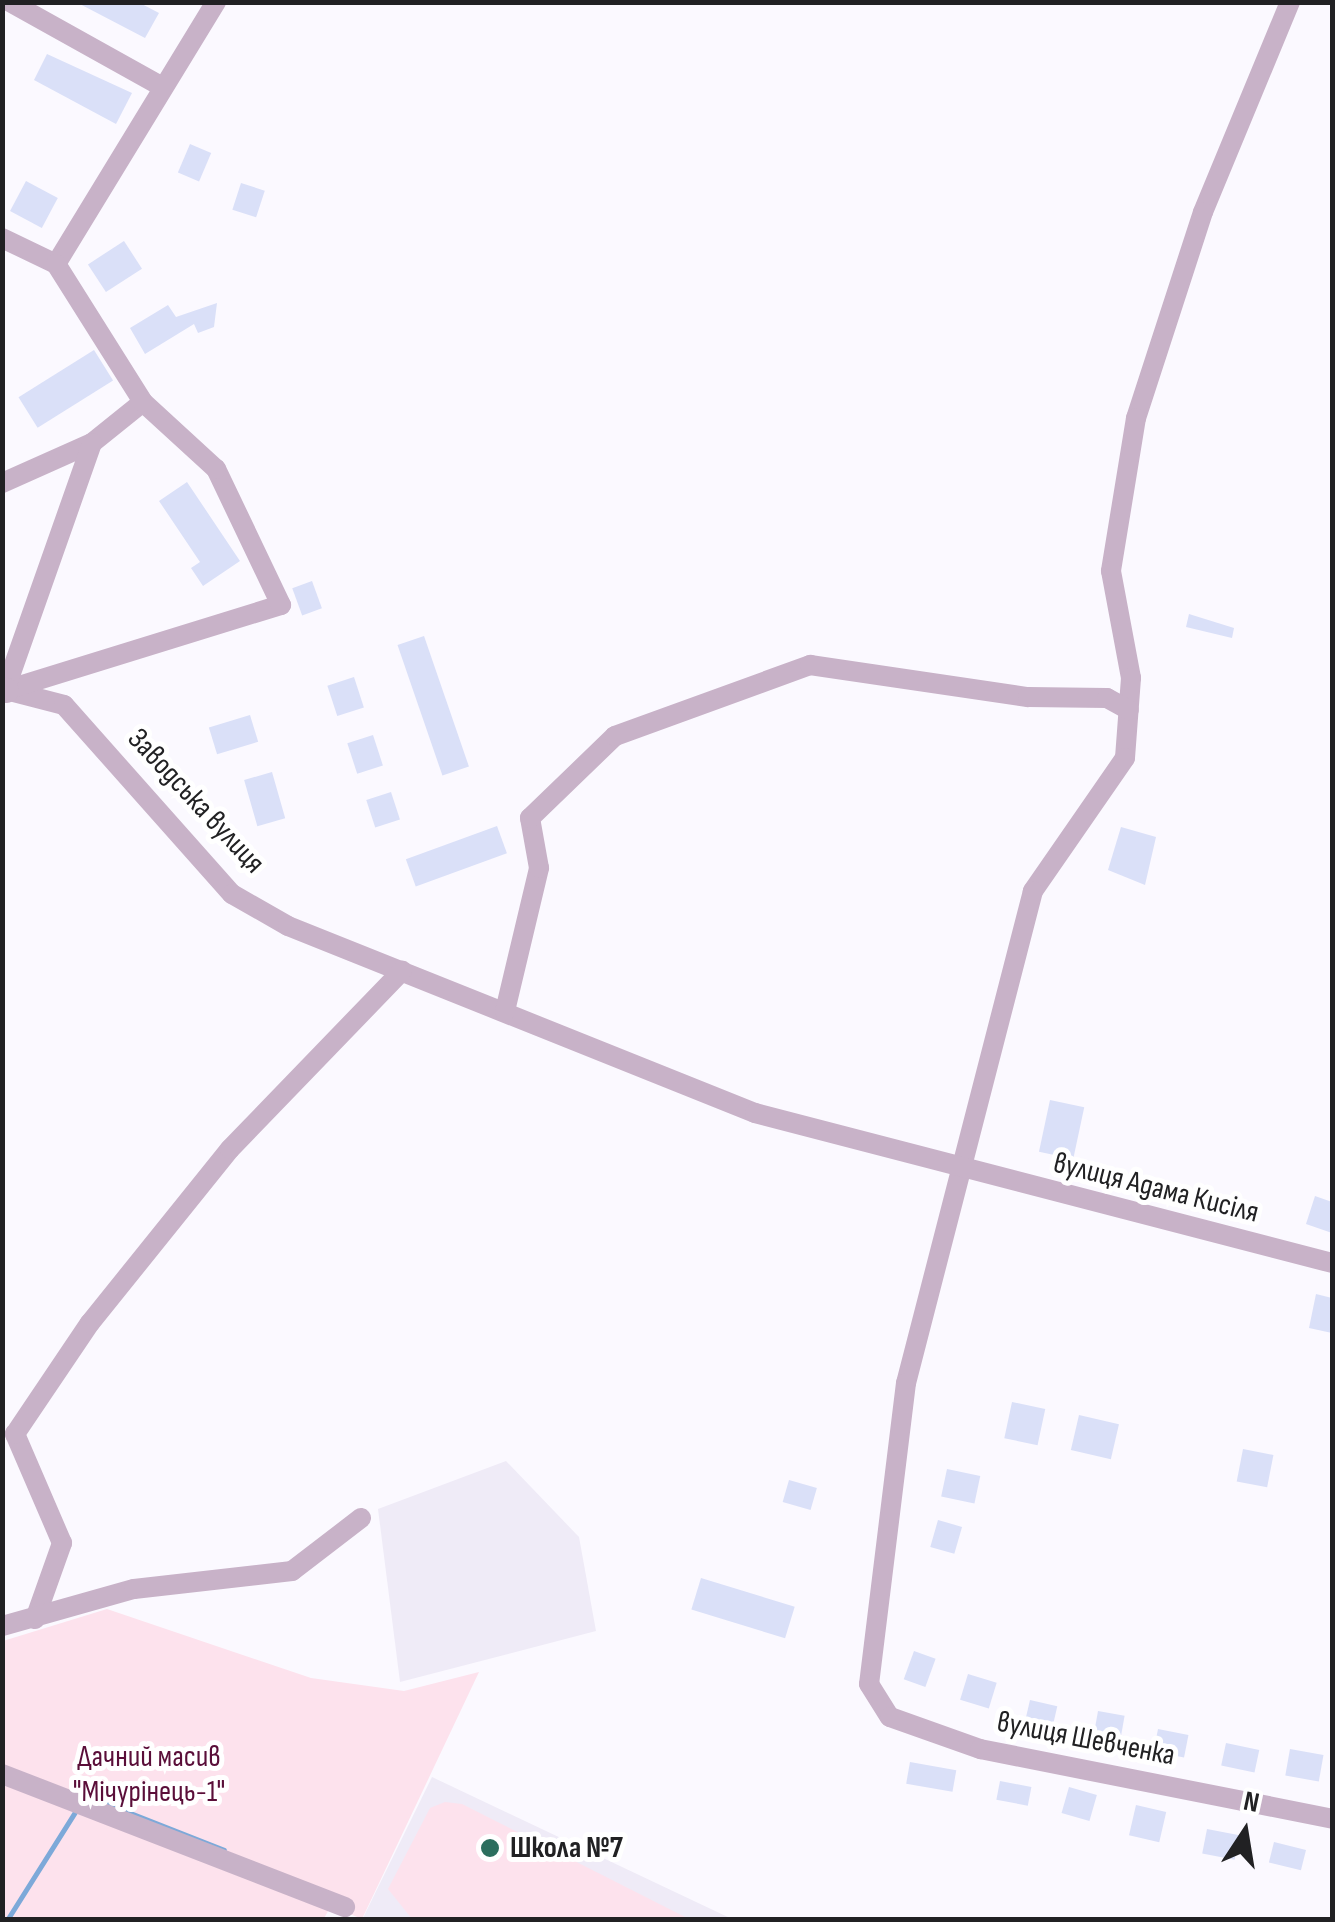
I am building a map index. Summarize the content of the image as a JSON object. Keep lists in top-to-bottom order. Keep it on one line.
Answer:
{"streets":{"street":["Заводська вулиця","вулиця Адама Кисіля","вулиця Шевченка"]},"crossings":[["Заводська вулиця","вулиця Адама Кисіля"],["вулиця Адама Кисіля","вулиця Шевченка"]],"parks":["Дачний масив \"Мічурінець-1\""],"places":["Школа №7"],"north":"top"}
